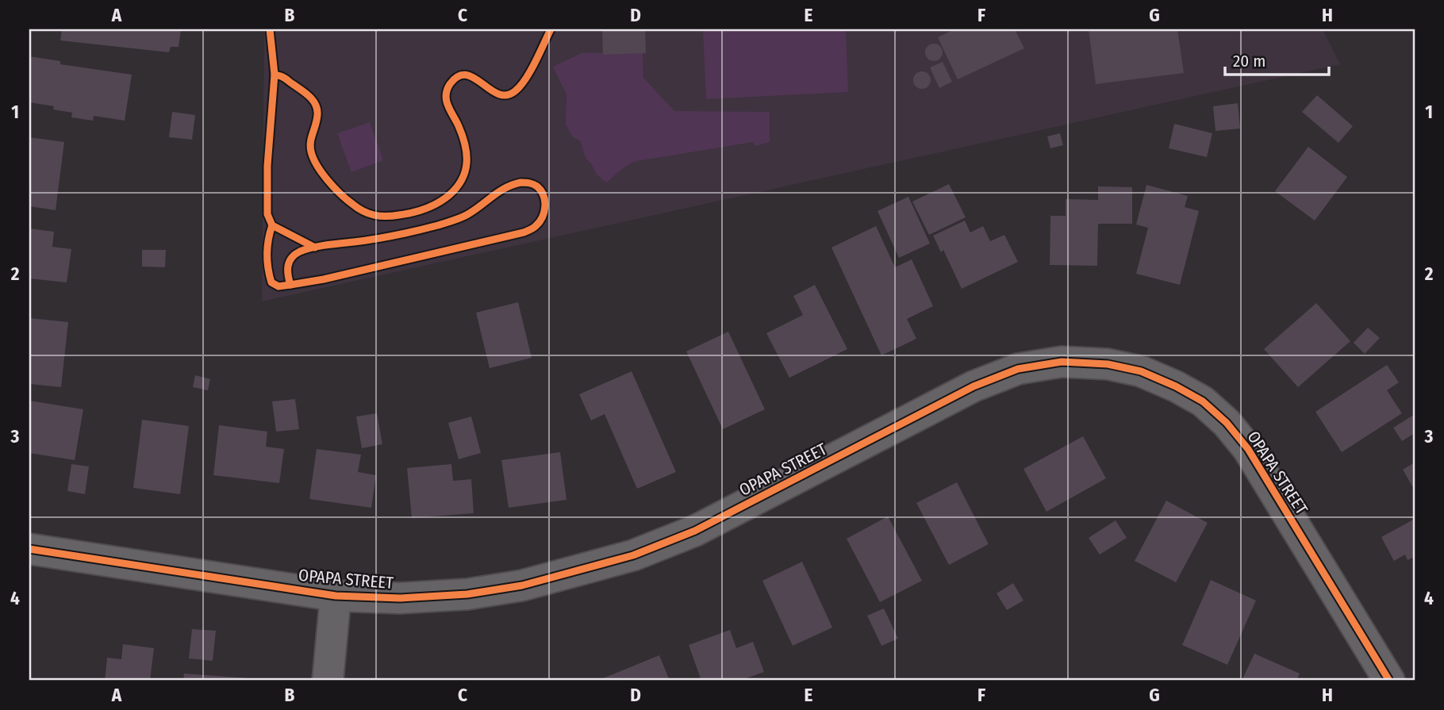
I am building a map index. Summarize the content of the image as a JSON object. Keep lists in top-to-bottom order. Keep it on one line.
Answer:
{"streets":{"street":["OPAPA STREET"]},"scale_bar":"20 m","grid":{"columns":["A","B","C","D","E","F","G","H"],"rows":["1","2","3","4"]}}
